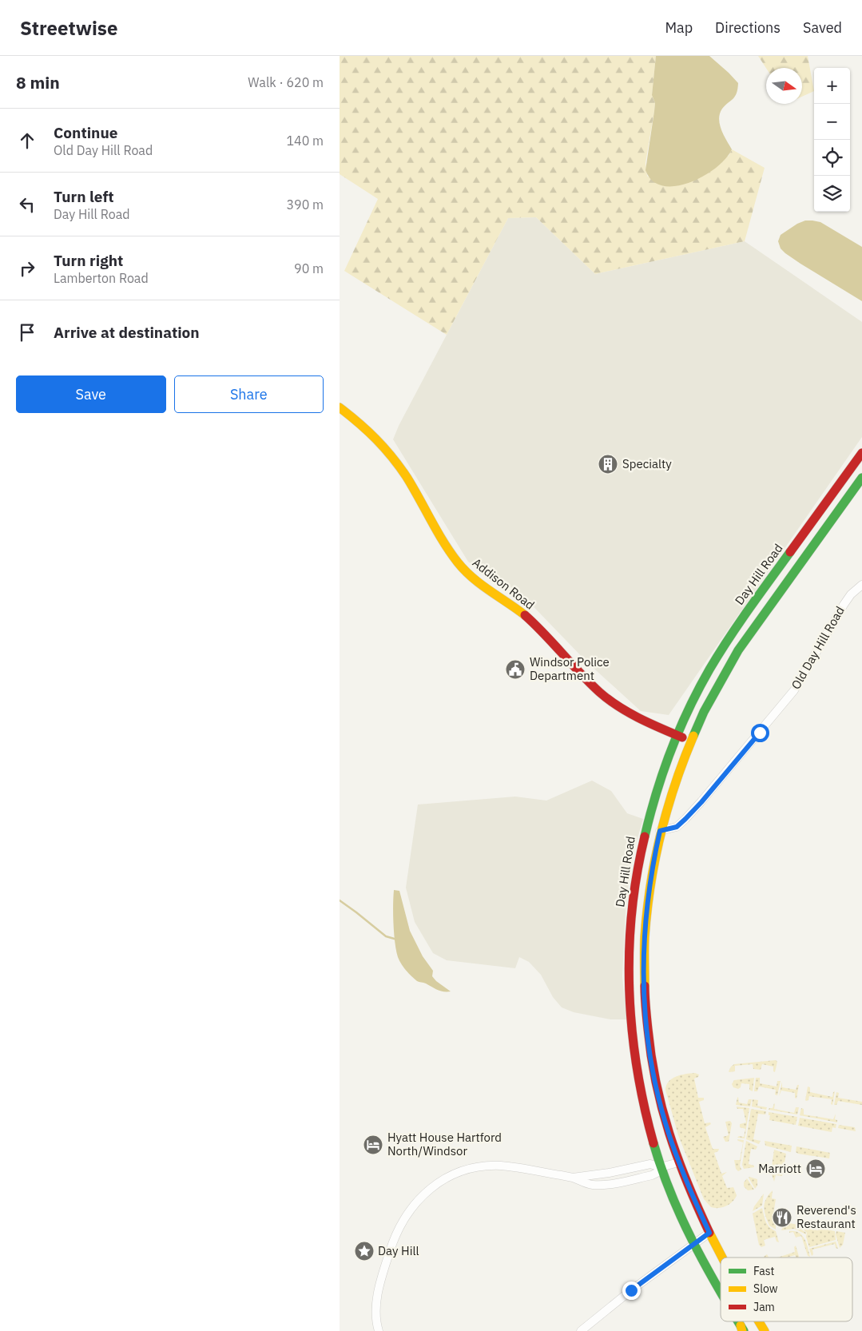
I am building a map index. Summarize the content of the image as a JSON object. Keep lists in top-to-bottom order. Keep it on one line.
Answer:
{"streets":{"main road":["Day Hill Road","Addison Road"],"street":["Old Day Hill Road"]},"crossings":[["Day Hill Road","Addison Road"]],"places":{"building":["Specialty"],"public building":["Windsor Police Department"],"hotel":["Hyatt House Hartford North/Windsor","Marriott"],"restaurant":["Reverend's Restaurant"],"place":["Day Hill"]},"legend":["Fast","Slow","Jam"],"north":"right","page":{"header":"Streetwise","nav":["Map","Directions","Saved"],"heading":["8 min","Walk · 620 m"],"map_buttons":["+","−"],"list":[["Continue","Old Day Hill Road","140 m"],["Turn left","Day Hill Road","390 m"],["Turn right","Lamberton Road","90 m"],"Arrive at destination"],"buttons":["Save","Share"]}}
